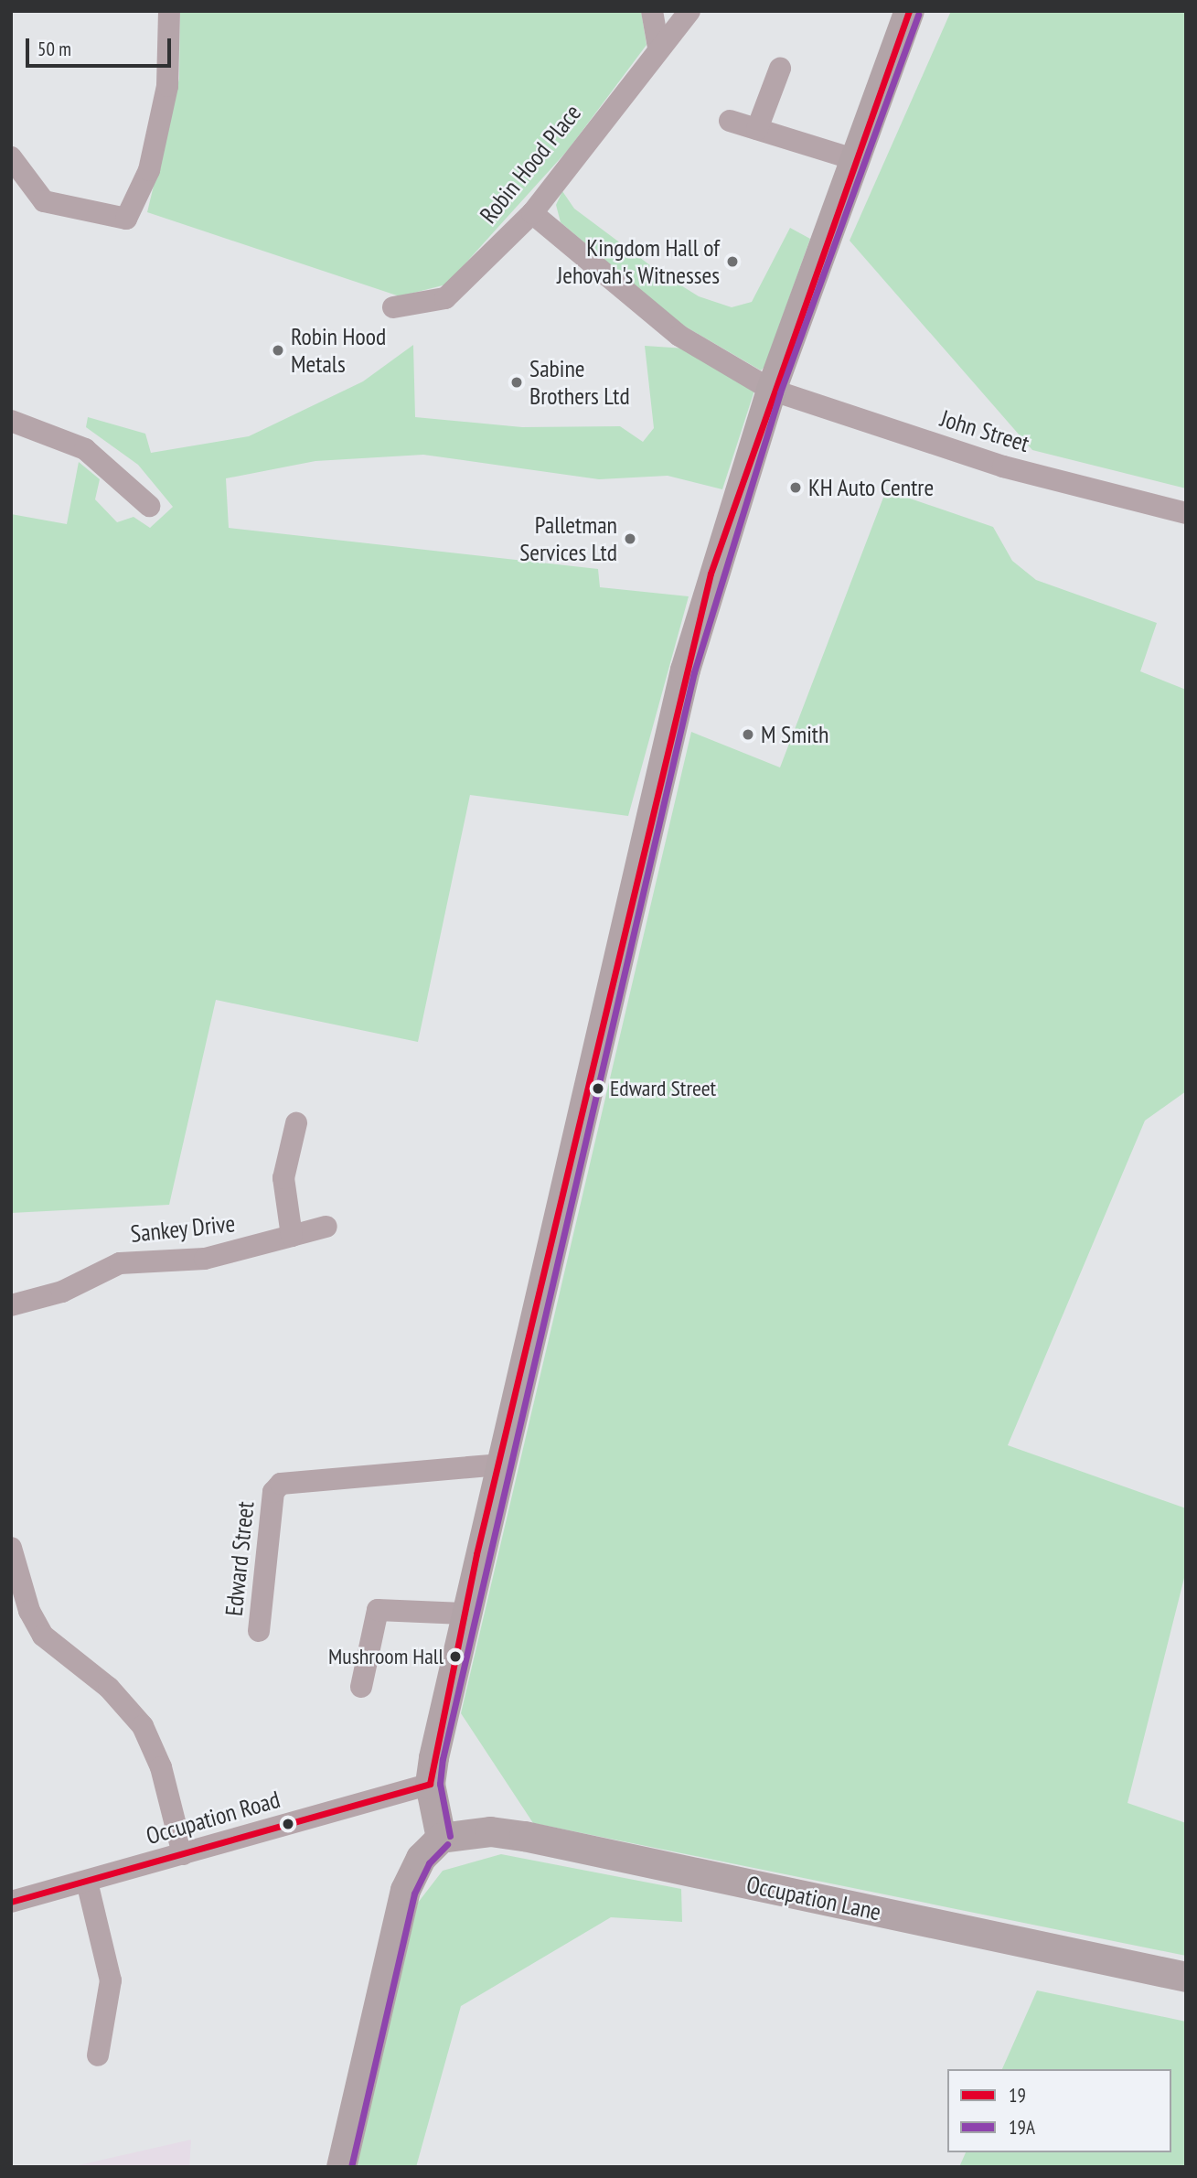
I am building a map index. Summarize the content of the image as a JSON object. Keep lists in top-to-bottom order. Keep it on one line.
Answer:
{"streets":{"street":["Robin Hood Place","John Street","Sankey Drive","Edward Street","Occupation Road","Occupation Lane"]},"crossings":[["Robin Hood Place","John Street"]],"places":["Kingdom Hall of Jehovah's Witnesses","Robin Hood Metals","Sabine Brothers Ltd","KH Auto Centre","Palletman Services Ltd","M Smith","Edward Street","Mushroom Hall"],"lines":["transit line 19","transit line 19A"],"legend":["19","19A"],"scale_bar":"50 m"}
